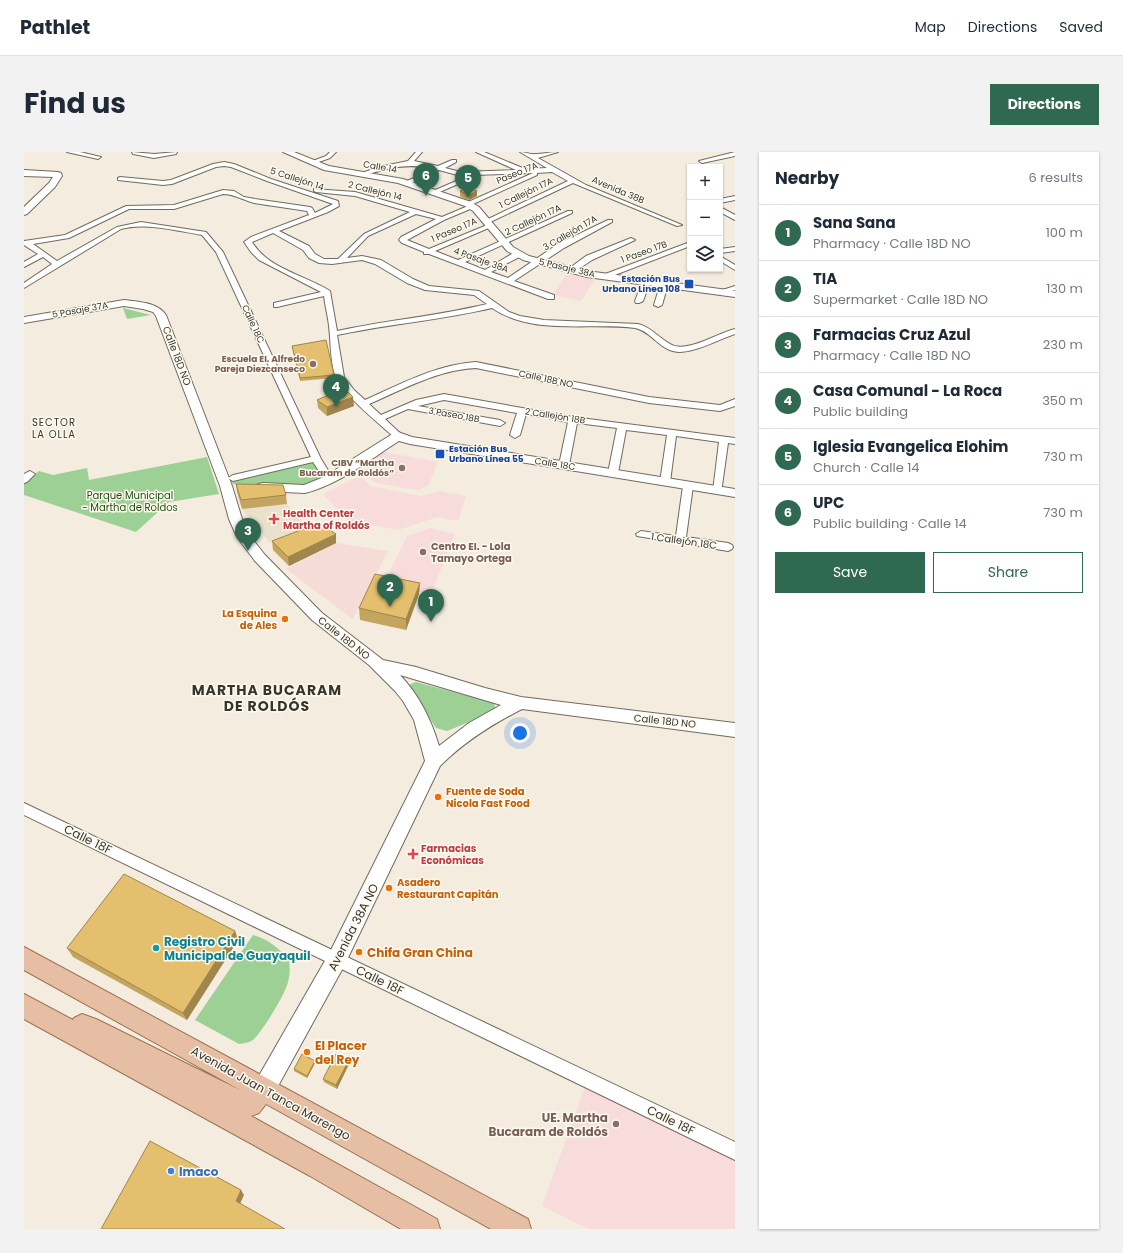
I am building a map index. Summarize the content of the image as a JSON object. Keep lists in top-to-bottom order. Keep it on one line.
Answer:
{"streets":{"main road":["Avenida Juan Tanca Marengo"],"street":["Calle 14","Paseo 17A","5 Callejón 14","Avenida 38B","2 Callejón 14","1 Callejón 17A","2 Callejón 17A","1 Paseo 17A","3 Callejón 17A","1 Paseo 17B","4 Pasaje 38A","5 Pasaje 38A","5 Pasaje 37A","Calle 18C","Calle 18D NO","Calle 18B NO","3 Paseo 18B","2 Callejón 18B","1 Callejón 18C","Calle 18F","Avenida 38A NO"]},"crossings":[["Calle 14","Paseo 17A"],["Calle 14","5 Pasaje 38A"],["Paseo 17A","Avenida 38B"],["Paseo 17A","2 Callejón 14"],["Paseo 17A","4 Pasaje 38A"],["Paseo 17A","5 Pasaje 38A"],["5 Callejón 14","2 Callejón 14"],["Avenida 38B","1 Callejón 17A"],["1 Callejón 17A","1 Paseo 17A"],["1 Callejón 17A","5 Pasaje 38A"],["2 Callejón 17A","4 Pasaje 38A"],["2 Callejón 17A","5 Pasaje 38A"],["1 Paseo 17A","4 Pasaje 38A"],["1 Paseo 17A","5 Pasaje 38A"],["3 Callejón 17A","4 Pasaje 38A"],["3 Callejón 17A","5 Pasaje 38A"],["1 Paseo 17B","5 Pasaje 38A"],["5 Pasaje 37A","Calle 18D NO"],["Calle 18C","Calle 18B NO"],["Calle 18C","2 Callejón 18B"],["Calle 18D NO","Avenida 38A NO"],["3 Paseo 18B","2 Callejón 18B"],["Calle 18F","Avenida 38A NO"],["Avenida 38A NO","Avenida Juan Tanca Marengo"]],"districts":["SECTOR LA OLLA","MARTHA BUCARAM DE ROLDÓS"],"parks":["Parque Municipal - Martha de Roldos"],"places":{"transit":["Estación Bus Urbano Linea 108","Estación Bus Urbano Línea 55"],"other":["Escuela EI. Alfredo Pareja Diezcanseco","CIBV “Martha Bucaram de Roldós”","Centro EI. - Lola Tamayo Ortega","La Esquina de Ales","Fuente de Soda Nicola Fast Food","Asadero Restaurant Capitán","Registro Civil Municipal de Guayaquil","Chifa Gran China","El Placer del Rey","UE. Martha Bucaram de Roldós","Imaco"],"health":["Health Center Martha of Roldós","Farmacias Económicas"]},"page":{"header":"Pathlet","nav":["Map","Directions","Saved"],"title":"Find us","buttons":["Directions",["Save","Share"]],"heading":["Nearby","6 results"],"pins":["6","5","4","3","2","1"],"map_buttons":["+","−"],"list":[{"mark":"1","name":"Sana Sana","note":"Pharmacy · Calle 18D NO","value":"100 m"},{"mark":"2","name":"TIA","note":"Supermarket · Calle 18D NO","value":"130 m"},{"mark":"3","name":"Farmacias Cruz Azul","note":"Pharmacy · Calle 18D NO","value":"230 m"},{"mark":"4","name":"Casa Comunal - La Roca","note":"Public building","value":"350 m"},{"mark":"5","name":"Iglesia Evangelica Elohim","note":"Church · Calle 14","value":"730 m"},{"mark":"6","name":"UPC","note":"Public building · Calle 14","value":"730 m"}]}}
